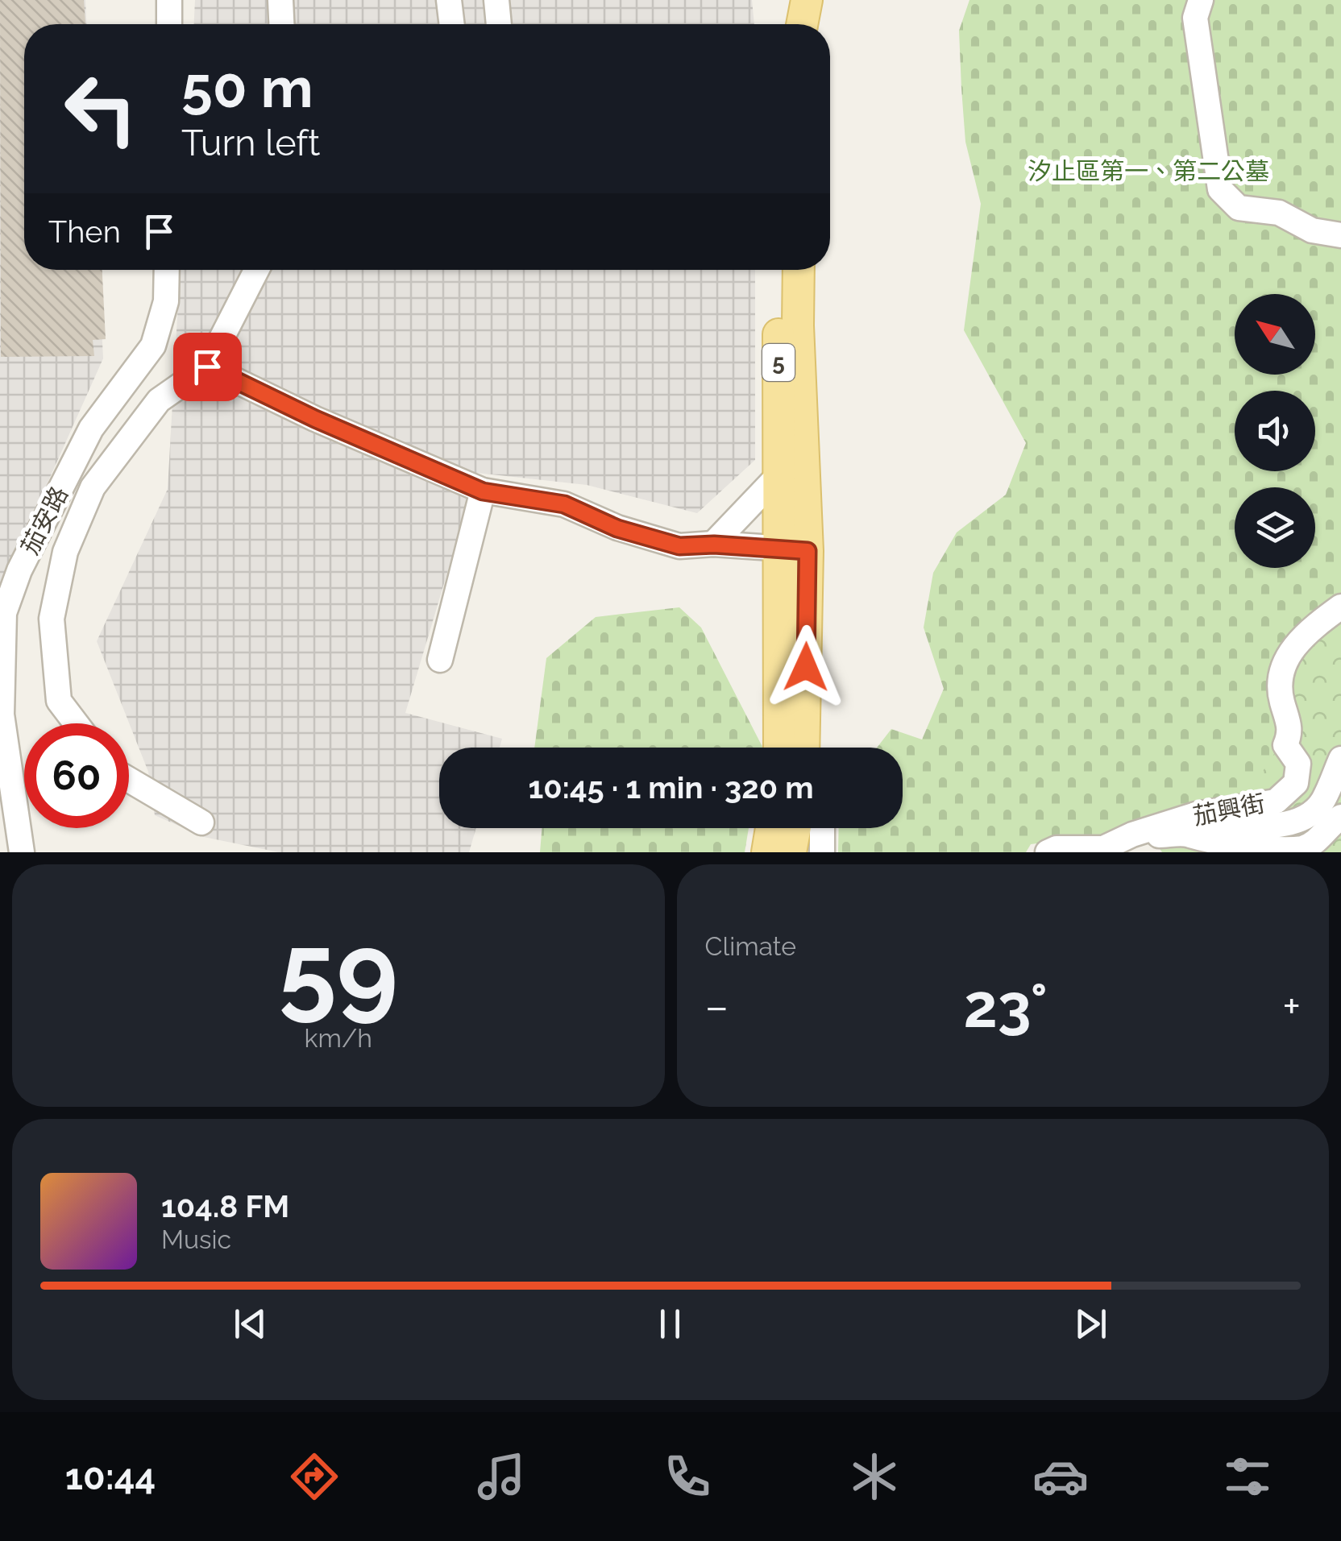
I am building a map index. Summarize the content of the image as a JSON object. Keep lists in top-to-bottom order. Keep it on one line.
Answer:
{"streets":{"main road":["5"],"street":["茄安路","茄興街"]},"parks":["汐止區第一、第二公墓"],"north":"top left","page":{"turn":["50 m","Turn left"],"then":"Then","limit":"60","trip":"10:45 · 1 min · 320 m","tile":[["59","km/h"],"Climate"],"heat":["−","23°","+"],"song":["104.8 FM","Music"],"tabs":"10:44"}}
